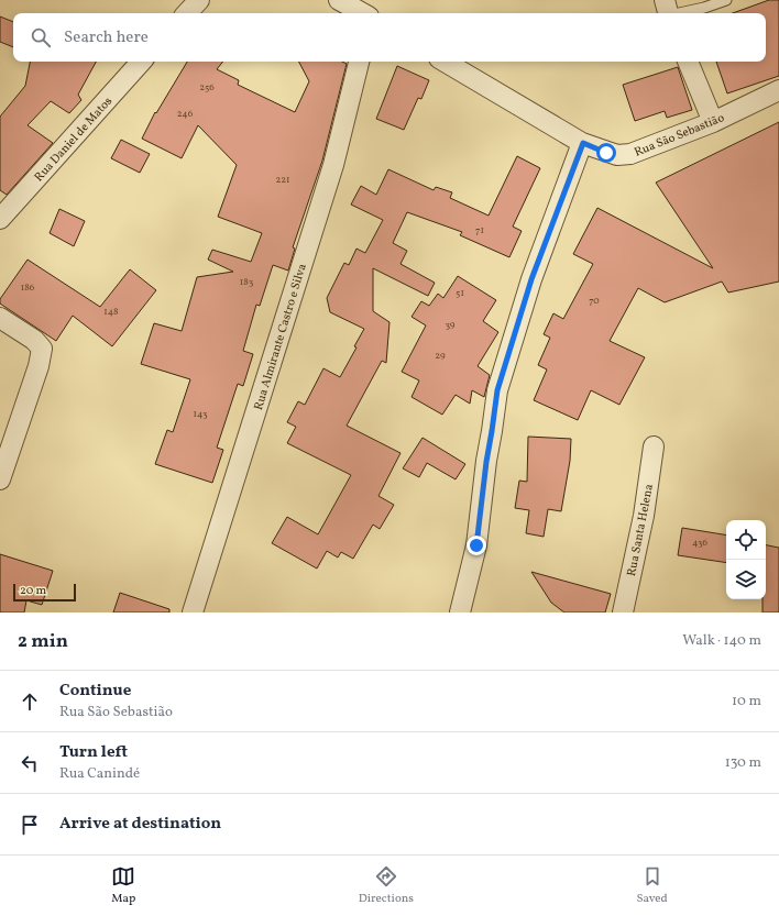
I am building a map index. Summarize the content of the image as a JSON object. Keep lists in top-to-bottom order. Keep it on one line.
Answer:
{"streets":{"street":["Rua São Sebastião","Rua Daniel de Matos","Rua Almirante Castro e Silva","Rua Santa Helena"]},"house_numbers":["256","246","221","71","183","186","51","70","148","39","29","143","436"],"scale_bar":"20 m","page":{"search":"Search here","scale":"20 m","heading":["2 min","Walk · 140 m"],"list":[["Continue","Rua São Sebastião","10 m"],["Turn left","Rua Canindé","130 m"],"Arrive at destination"],"nav":["Map","Directions","Saved"]}}
